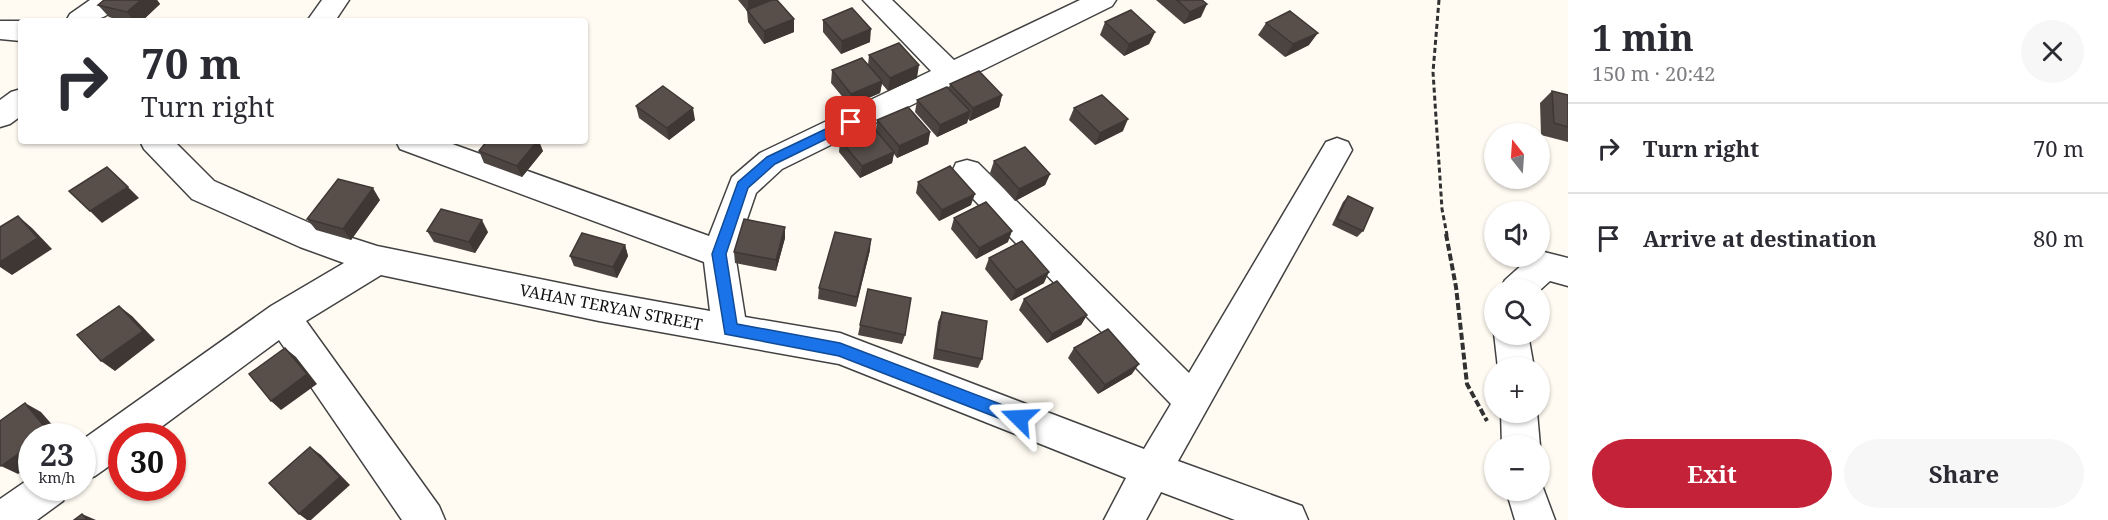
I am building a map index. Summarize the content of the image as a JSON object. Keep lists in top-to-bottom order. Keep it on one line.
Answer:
{"streets":{"street":["VAHAN TERYAN STREET"]},"north":"top","page":{"heading":["1 min","150 m · 20:42"],"turn":["70 m","Turn right"],"list":[{"name":"Turn right","value":"70 m"},{"name":"Arrive at destination","value":"80 m"}],"map_buttons":["+","−"],"speed":"23 km/h","limit":"30","buttons":["Exit","Share"]}}
